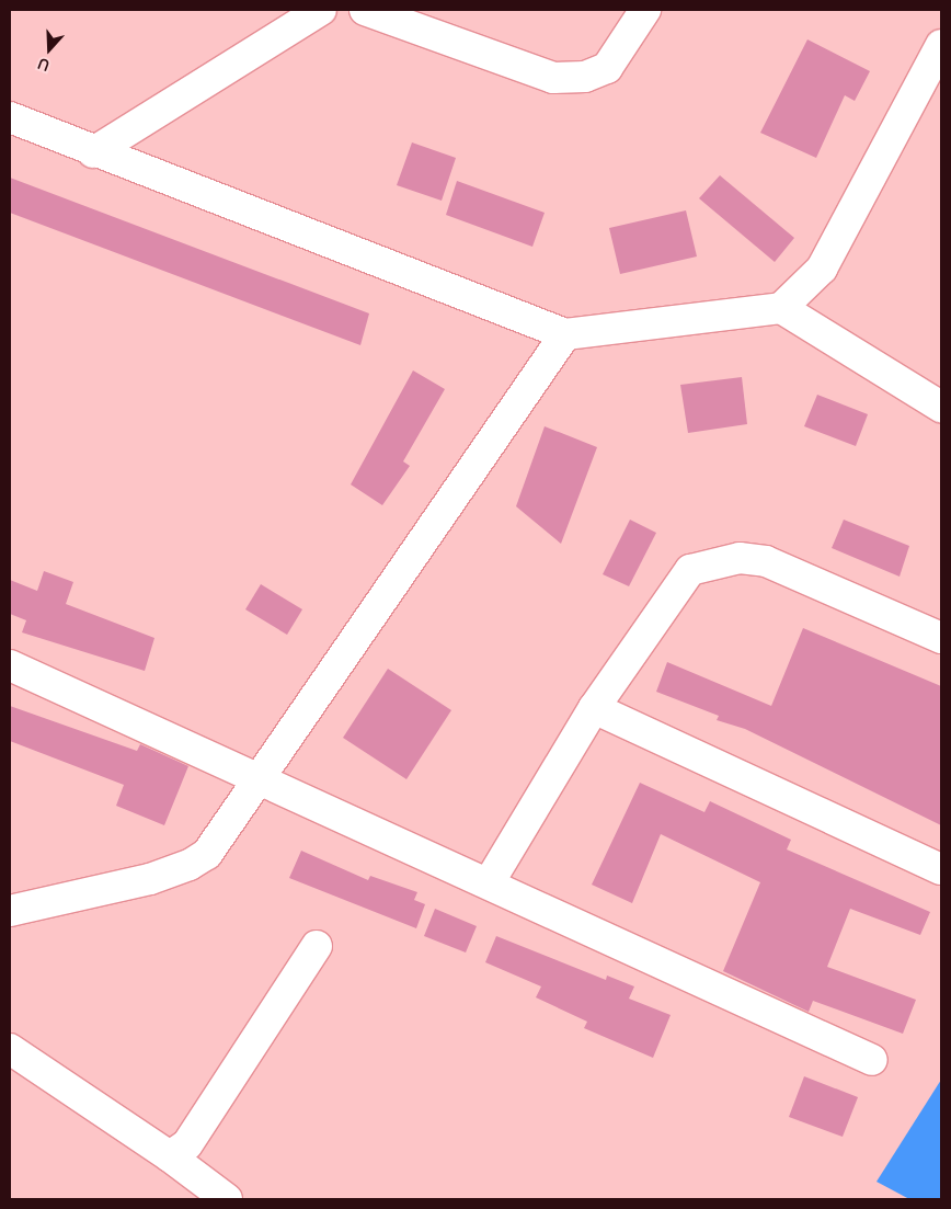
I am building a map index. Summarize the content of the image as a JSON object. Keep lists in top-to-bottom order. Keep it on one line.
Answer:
{"north":"bottom"}
